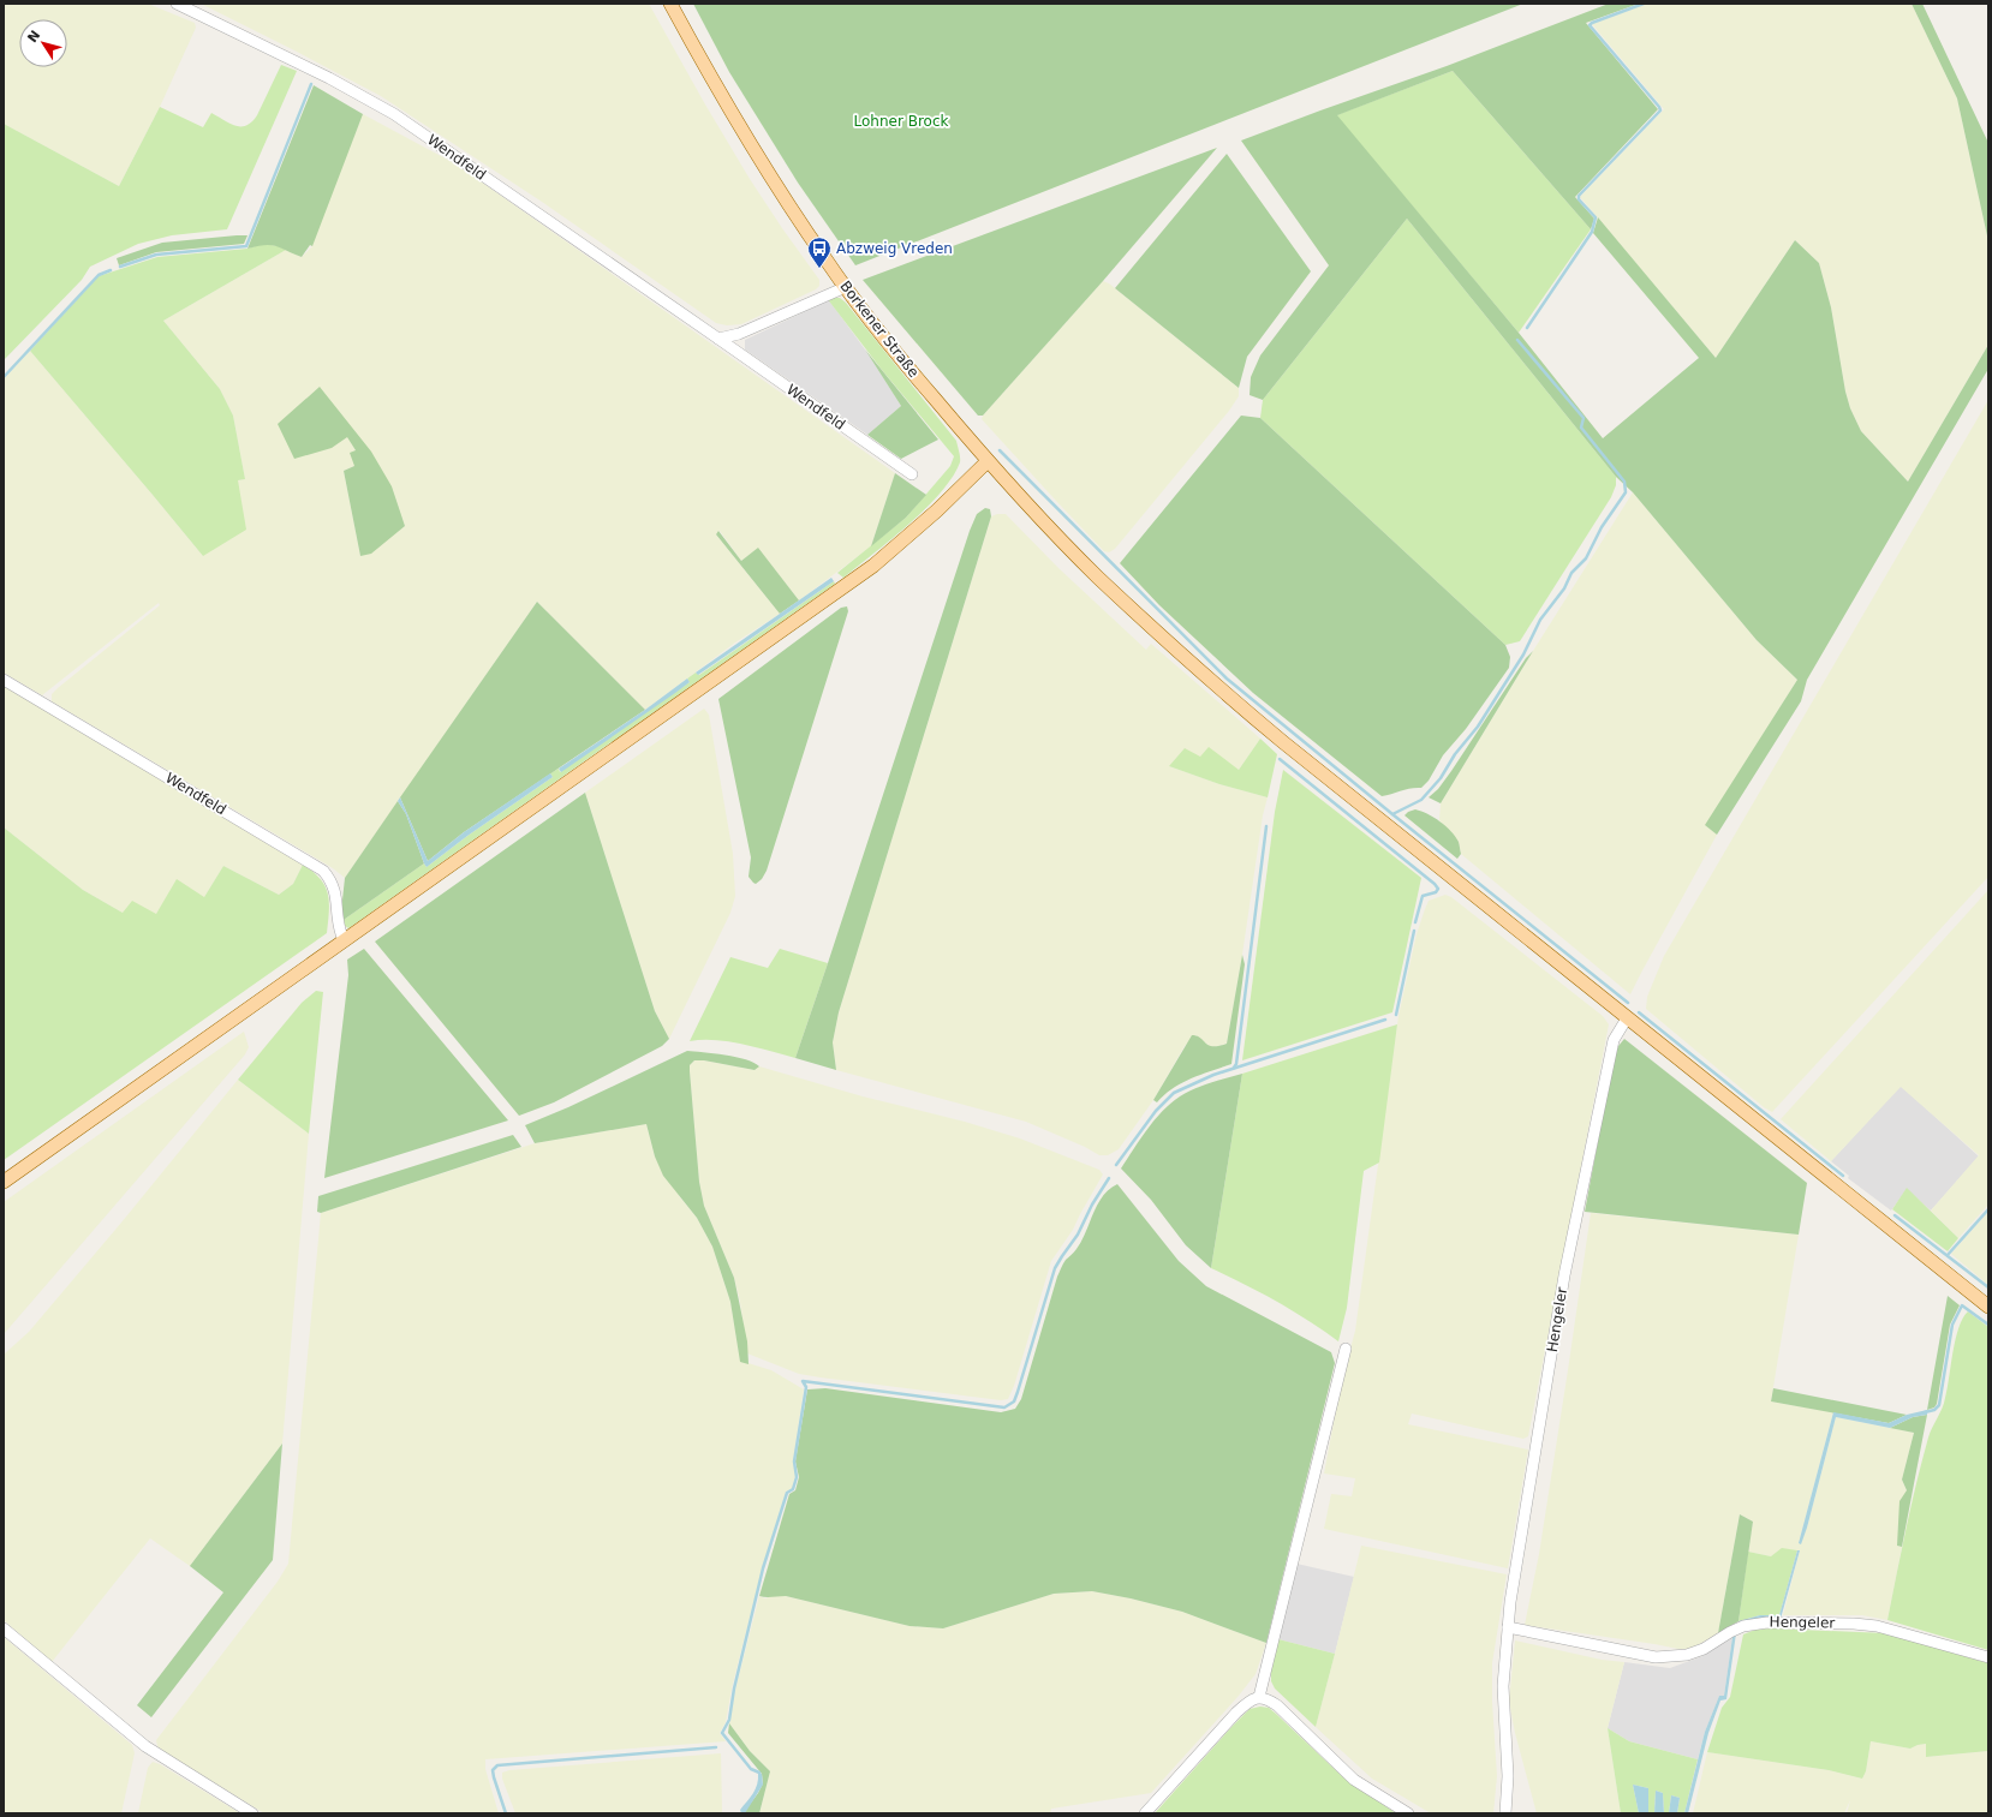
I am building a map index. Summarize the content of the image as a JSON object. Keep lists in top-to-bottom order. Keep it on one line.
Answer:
{"streets":{"main road":["Borkener Straße"],"street":["Wendfeld","Hengeler"]},"crossings":[["Borkener Straße","Hengeler"]],"parks":["Lohner Brock"],"places":{"bus stop":["Abzweig Vreden"]},"north":"top left"}
